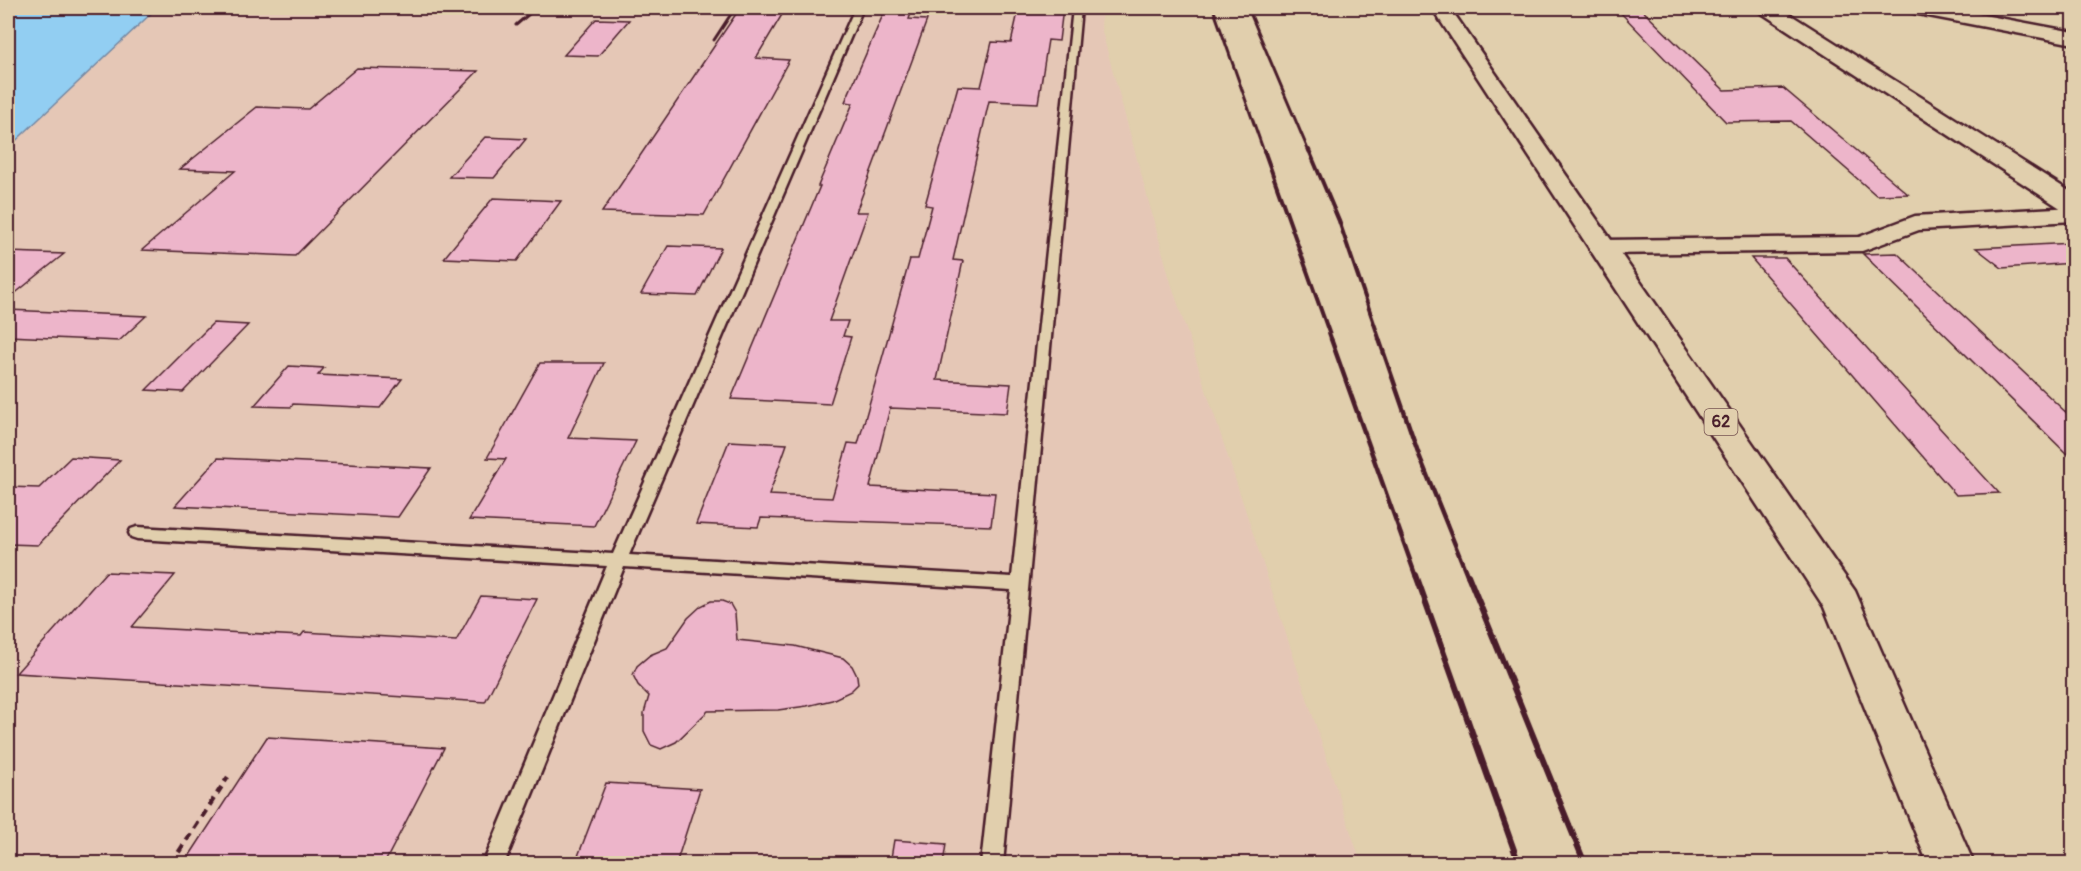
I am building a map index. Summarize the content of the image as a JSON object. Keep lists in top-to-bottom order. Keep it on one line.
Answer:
{"streets":{"main road":["62"]}}
